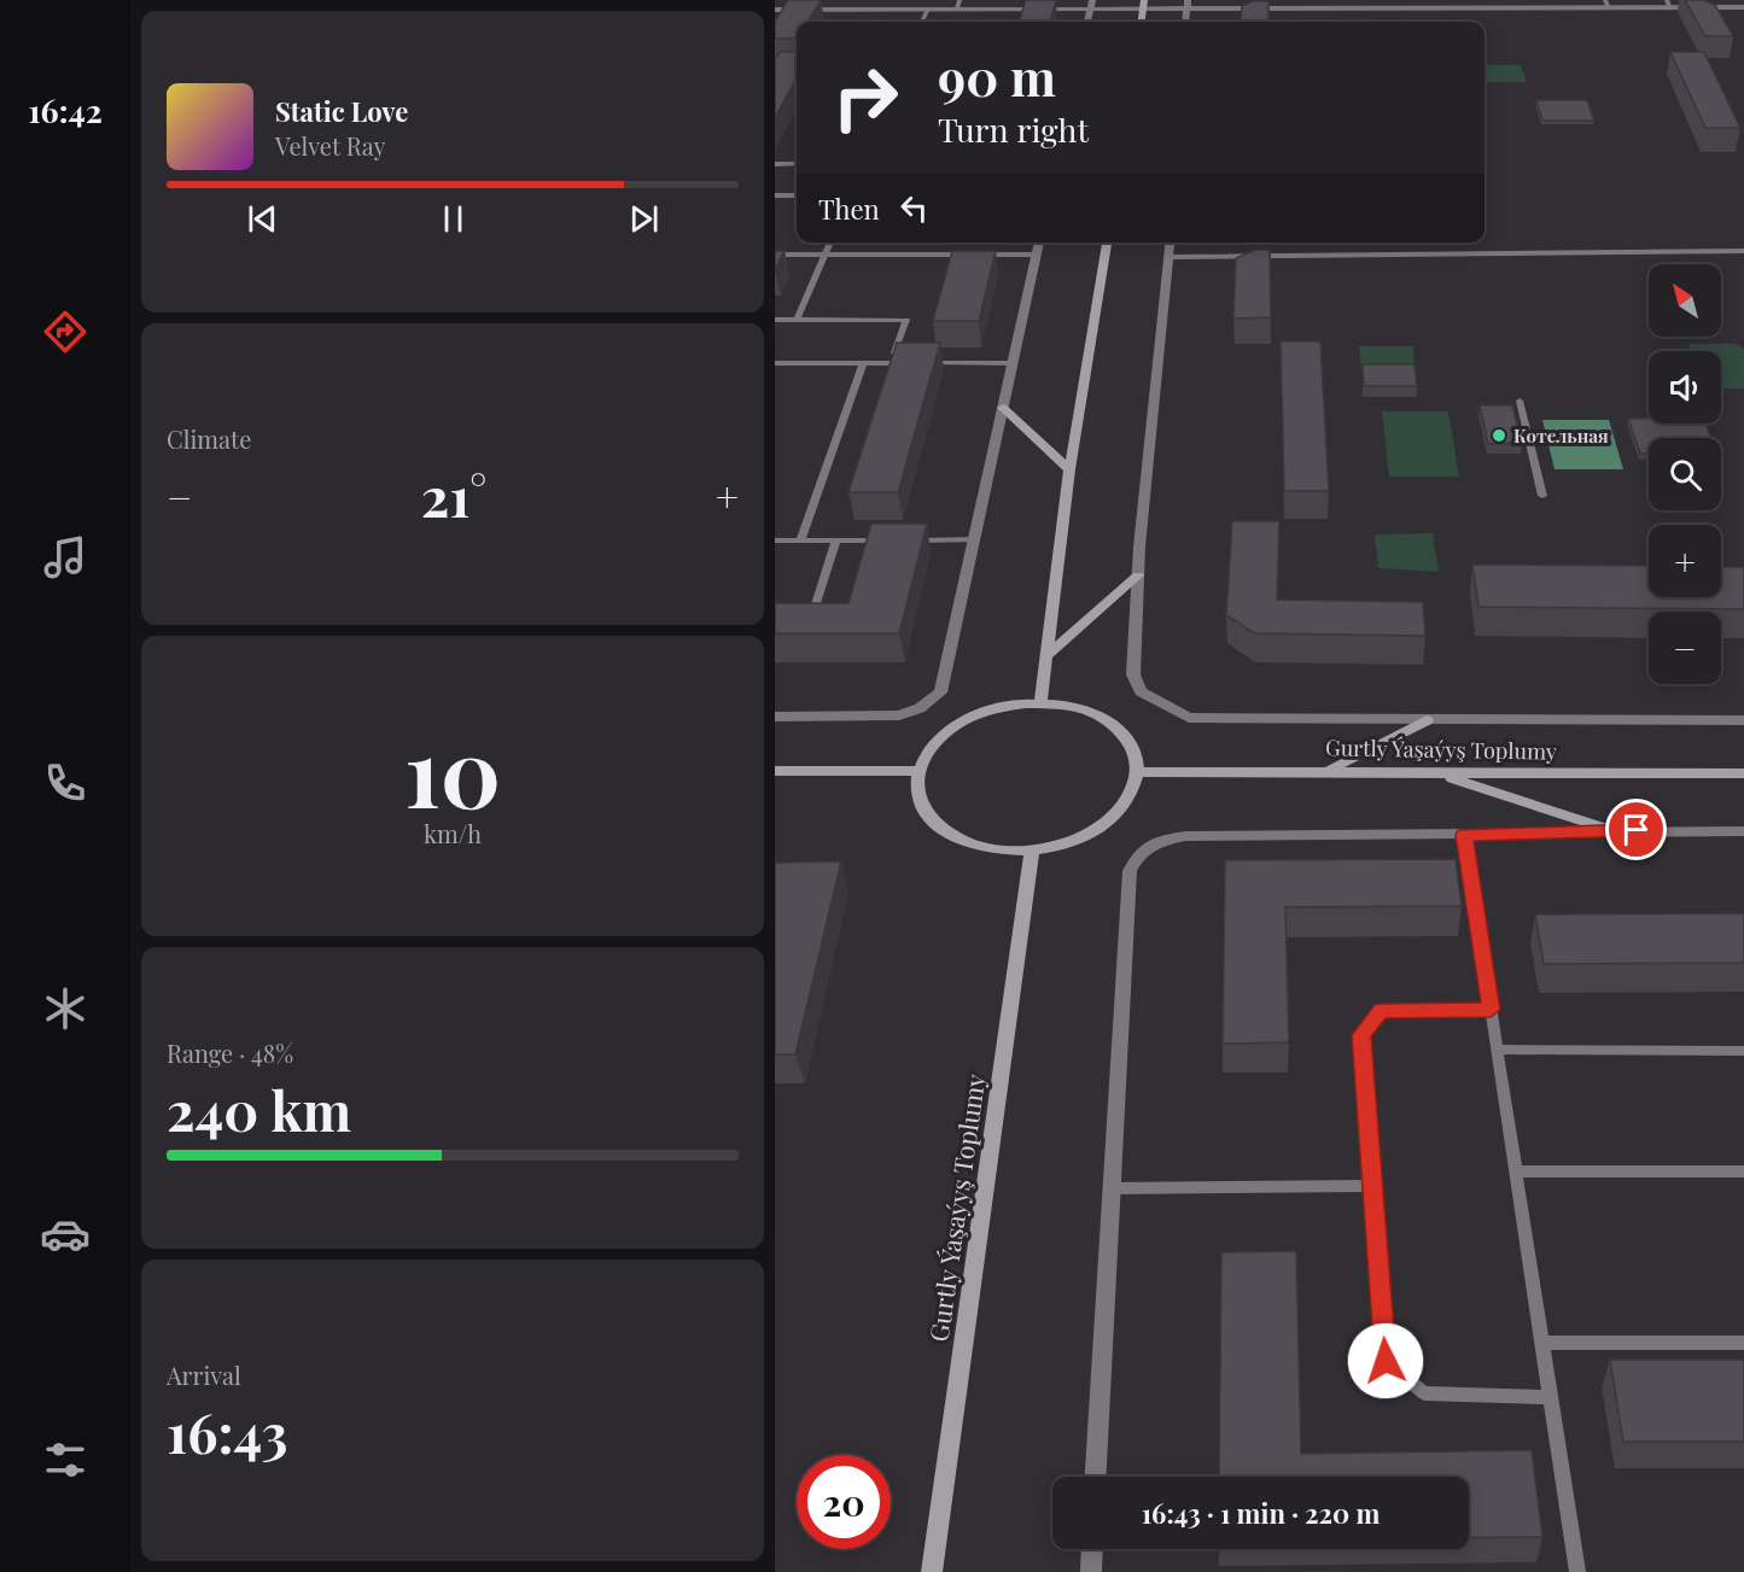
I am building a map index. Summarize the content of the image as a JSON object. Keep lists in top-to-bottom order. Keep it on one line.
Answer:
{"streets":{"street":["Gurtly Ýaşaýyş Toplumy"]},"places":["Котельная"],"north":"top left","page":{"tabs":"16:42","turn":["90 m","Turn right"],"song":["Static Love","Velvet Ray"],"then":"Then","map_buttons":["+","−"],"tile":["Climate",["10","km/h"],["Range · 48%","240 km"],["Arrival","16:43"]],"heat":["−","21°","+"],"limit":"20","trip":"16:43 · 1 min · 220 m"}}
